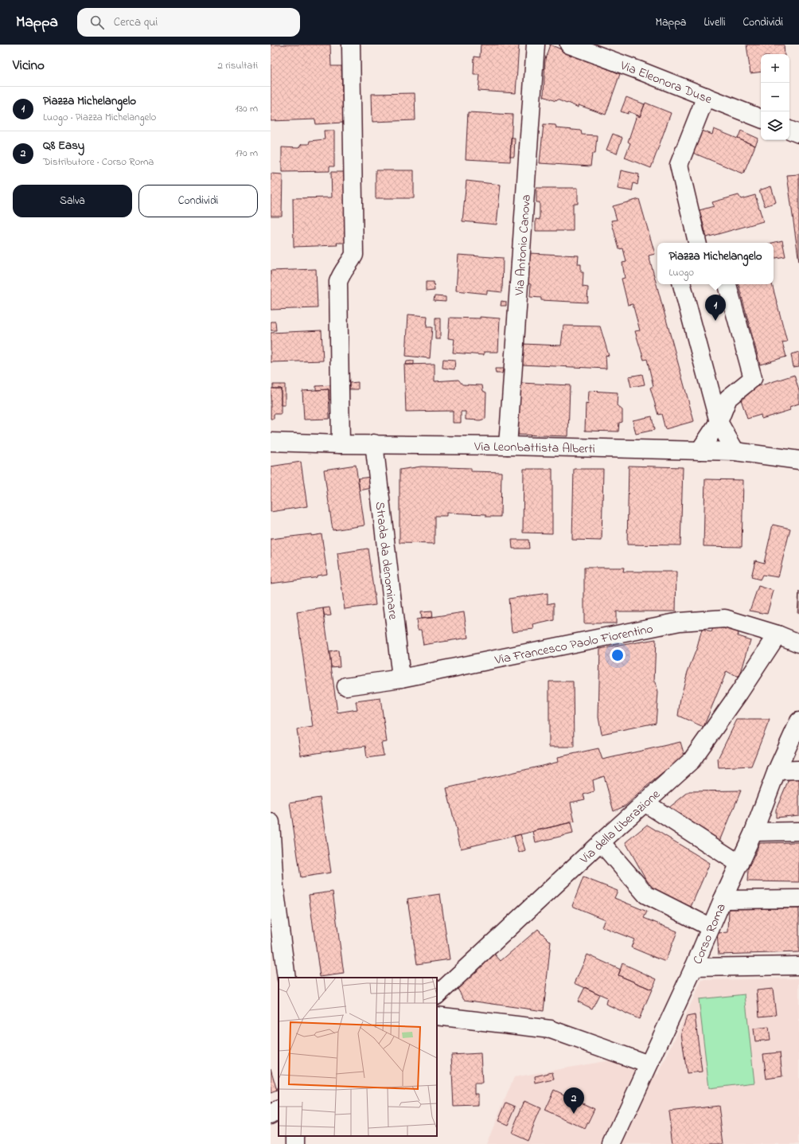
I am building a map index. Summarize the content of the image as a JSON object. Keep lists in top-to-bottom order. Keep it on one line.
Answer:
{"streets":{"street":["Via Eleonora Duse","Via Antonio Canova","Via Leonbattista Alberti","Strada da denominare","Via Francesco Paolo Fiorentino","Via della Liberazione","Corso Roma"]},"crossings":[["Via Antonio Canova","Via Leonbattista Alberti"],["Via Leonbattista Alberti","Strada da denominare"],["Strada da denominare","Via Francesco Paolo Fiorentino"],["Via Francesco Paolo Fiorentino","Via della Liberazione"]],"page":{"header":"Mappa","search":"Cerca qui","nav":["Mappa","Livelli","Condividi"],"heading":["Vicino","2 risultati"],"map_buttons":["+","−"],"list":[{"mark":"1","name":"Piazza Michelangelo","note":"Luogo · Piazza Michelangelo","value":"130 m"},{"mark":"2","name":"Q8 Easy","note":"Distributore · Corso Roma","value":"170 m"}],"buttons":["Salva","Condividi"],"popup":["Piazza Michelangelo","Luogo"],"pins":["1","2"]}}
